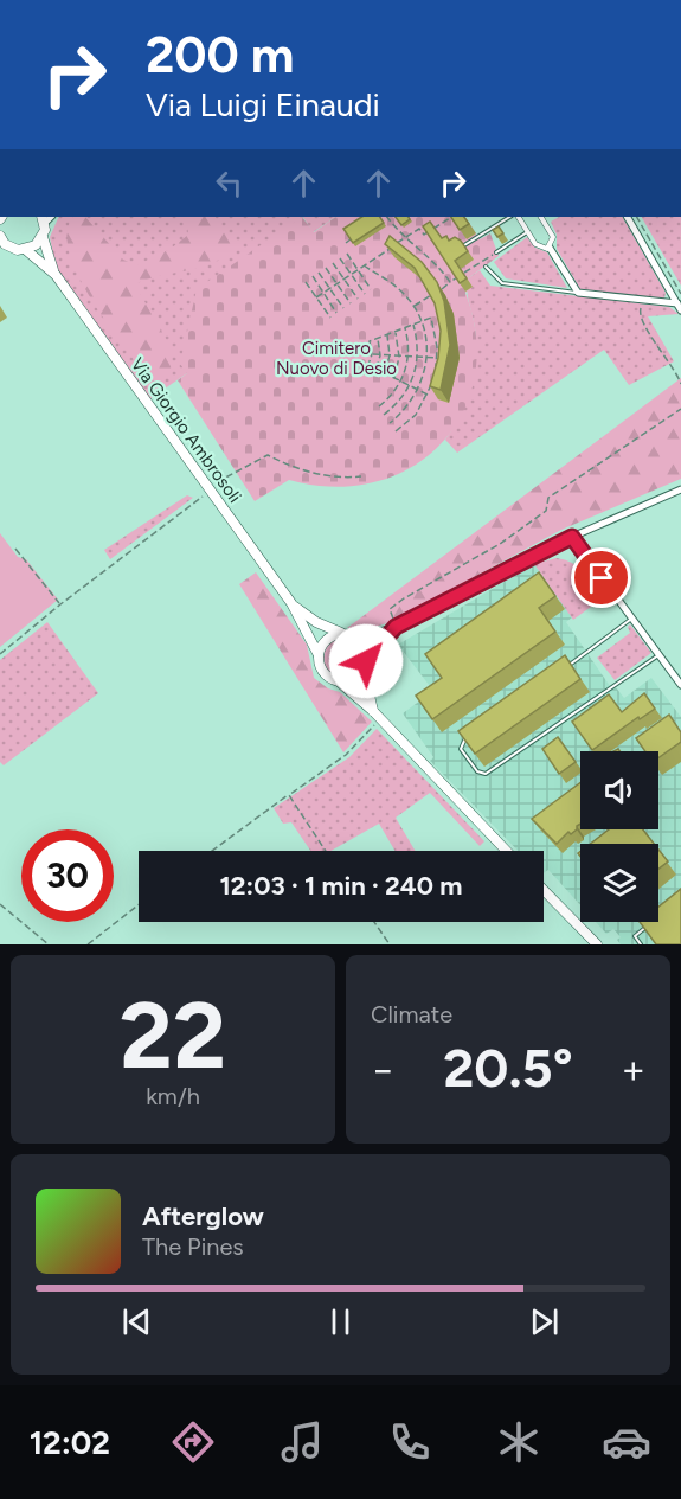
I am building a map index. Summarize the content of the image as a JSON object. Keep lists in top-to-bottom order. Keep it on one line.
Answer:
{"streets":{"main road":["Via Giorgio Ambrosoli"]},"parks":["Cimitero Nuovo di Desio"],"page":{"turn":["200 m","Via Luigi Einaudi"],"limit":"30","trip":"12:03 · 1 min · 240 m","tile":[["22","km/h"],"Climate"],"heat":["−","20.5°","+"],"song":["Afterglow","The Pines"],"tabs":"12:02"}}
